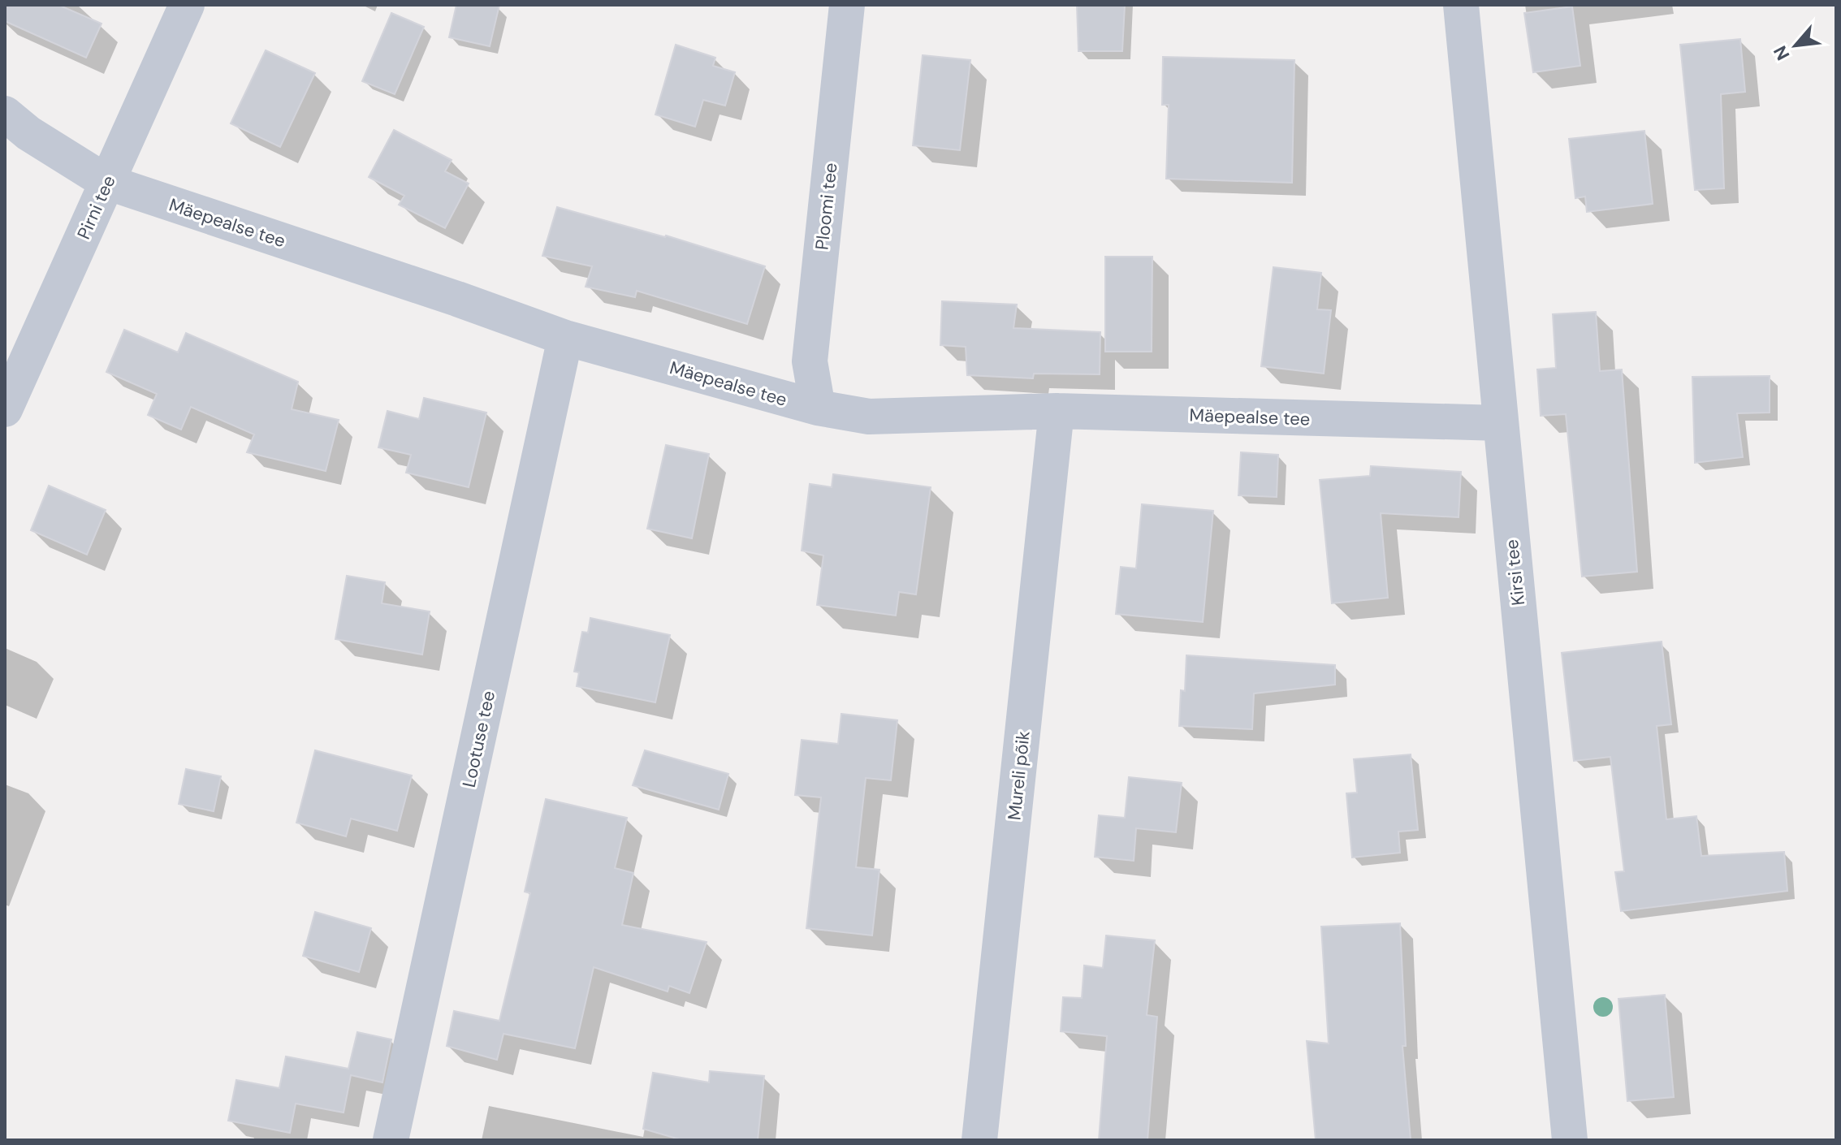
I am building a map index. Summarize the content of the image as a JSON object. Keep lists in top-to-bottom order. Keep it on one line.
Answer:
{"streets":{"street":["Ploomi tee","Pirni tee","Mäepealse tee","Kirsi tee","Lootuse tee","Mureli põik"]},"crossings":[["Ploomi tee","Mäepealse tee"],["Pirni tee","Mäepealse tee"],["Mäepealse tee","Kirsi tee"],["Mäepealse tee","Lootuse tee"],["Mäepealse tee","Mureli põik"]],"north":"bottom left"}
